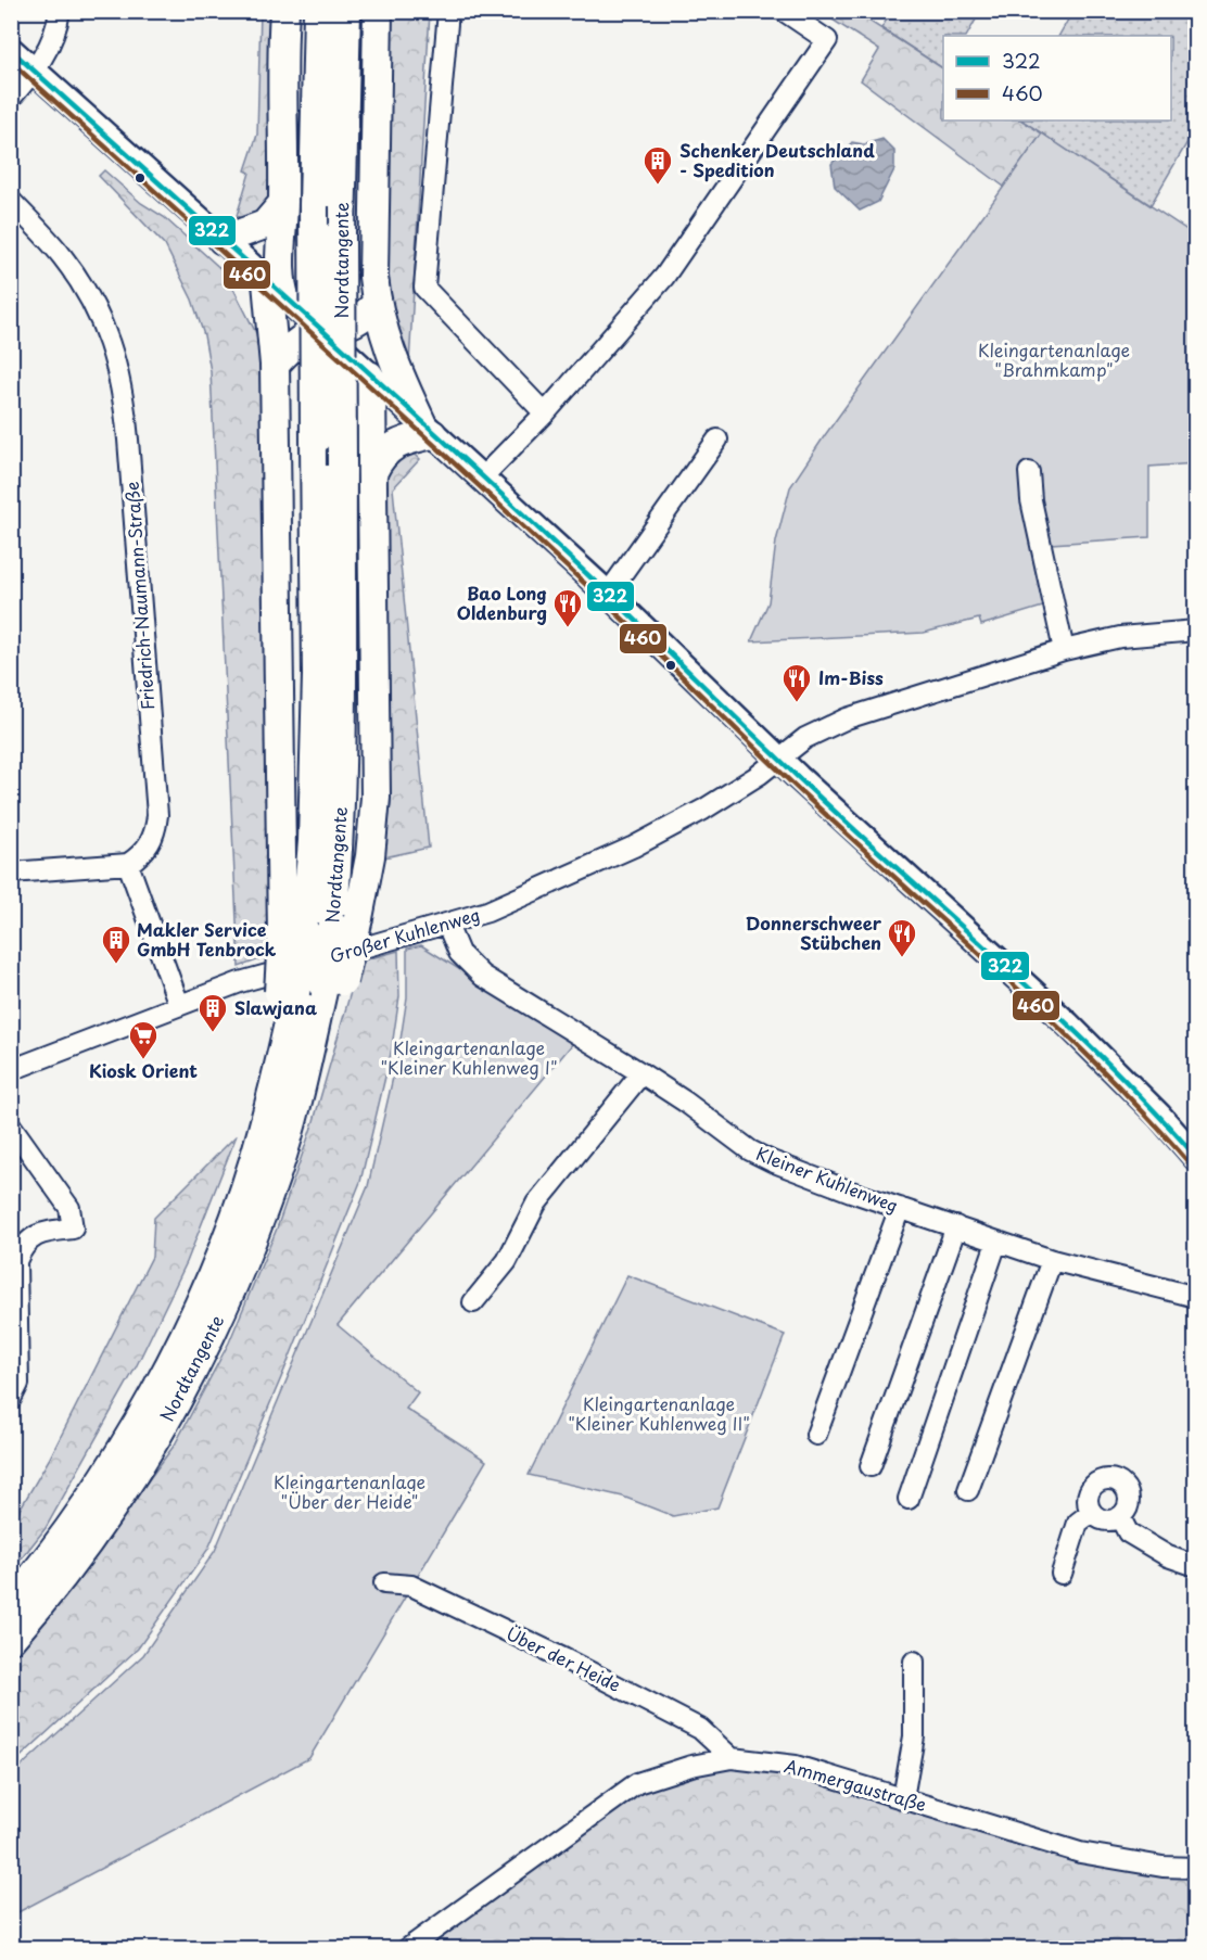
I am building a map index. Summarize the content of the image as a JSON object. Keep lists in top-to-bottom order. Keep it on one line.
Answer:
{"streets":{"highway":["Nordtangente"],"street":["Friedrich-Naumann-Straße","Großer Kuhlenweg","Kleiner Kuhlenweg","Über der Heide","Ammergaustraße"]},"crossings":[["Großer Kuhlenweg","Kleiner Kuhlenweg"],["Über der Heide","Ammergaustraße"]],"parks":["Kleingartenanlage \"Brahmkamp\"","Kleingartenanlage \"Kleiner Kuhlenweg I\"","Kleingartenanlage \"Kleiner Kuhlenweg II\"","Kleingartenanlage \"Über der Heide\""],"places":{"building":["Schenker Deutschland - Spedition","Makler Service GmbH Tenbrock","Slawjana"],"restaurant":["Bao Long Oldenburg","Im-Biss","Donnerschweer Stübchen"],"supermarket":["Kiosk Orient"]},"lines":["transit line 322","transit line 460"],"legend":["322","460"]}
